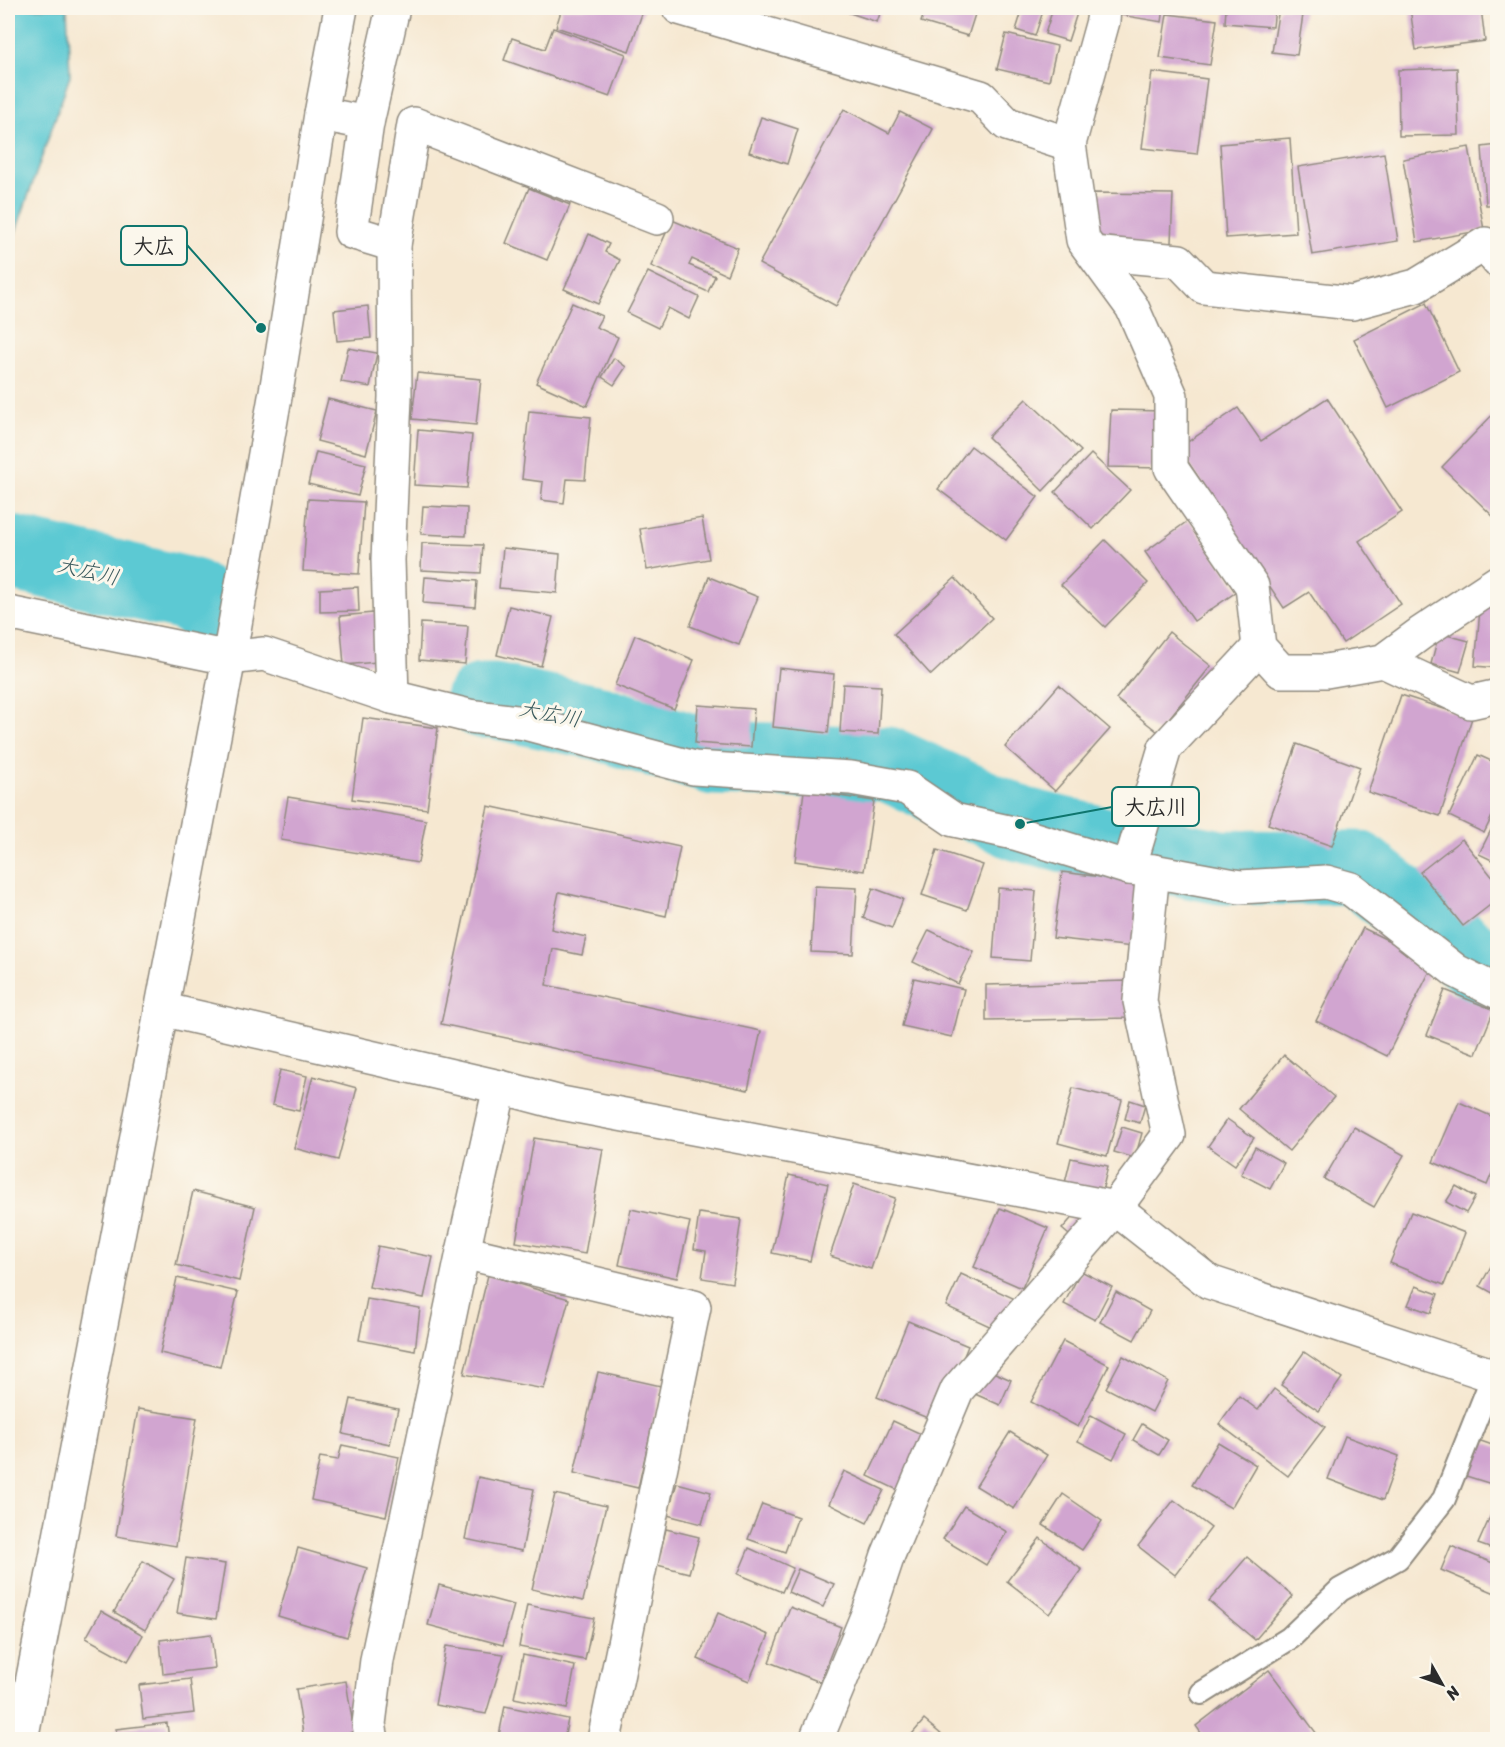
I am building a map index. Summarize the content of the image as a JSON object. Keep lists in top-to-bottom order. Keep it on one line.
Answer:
{"water":["大広川"],"places":["大広","大広川"],"north":"bottom right"}
